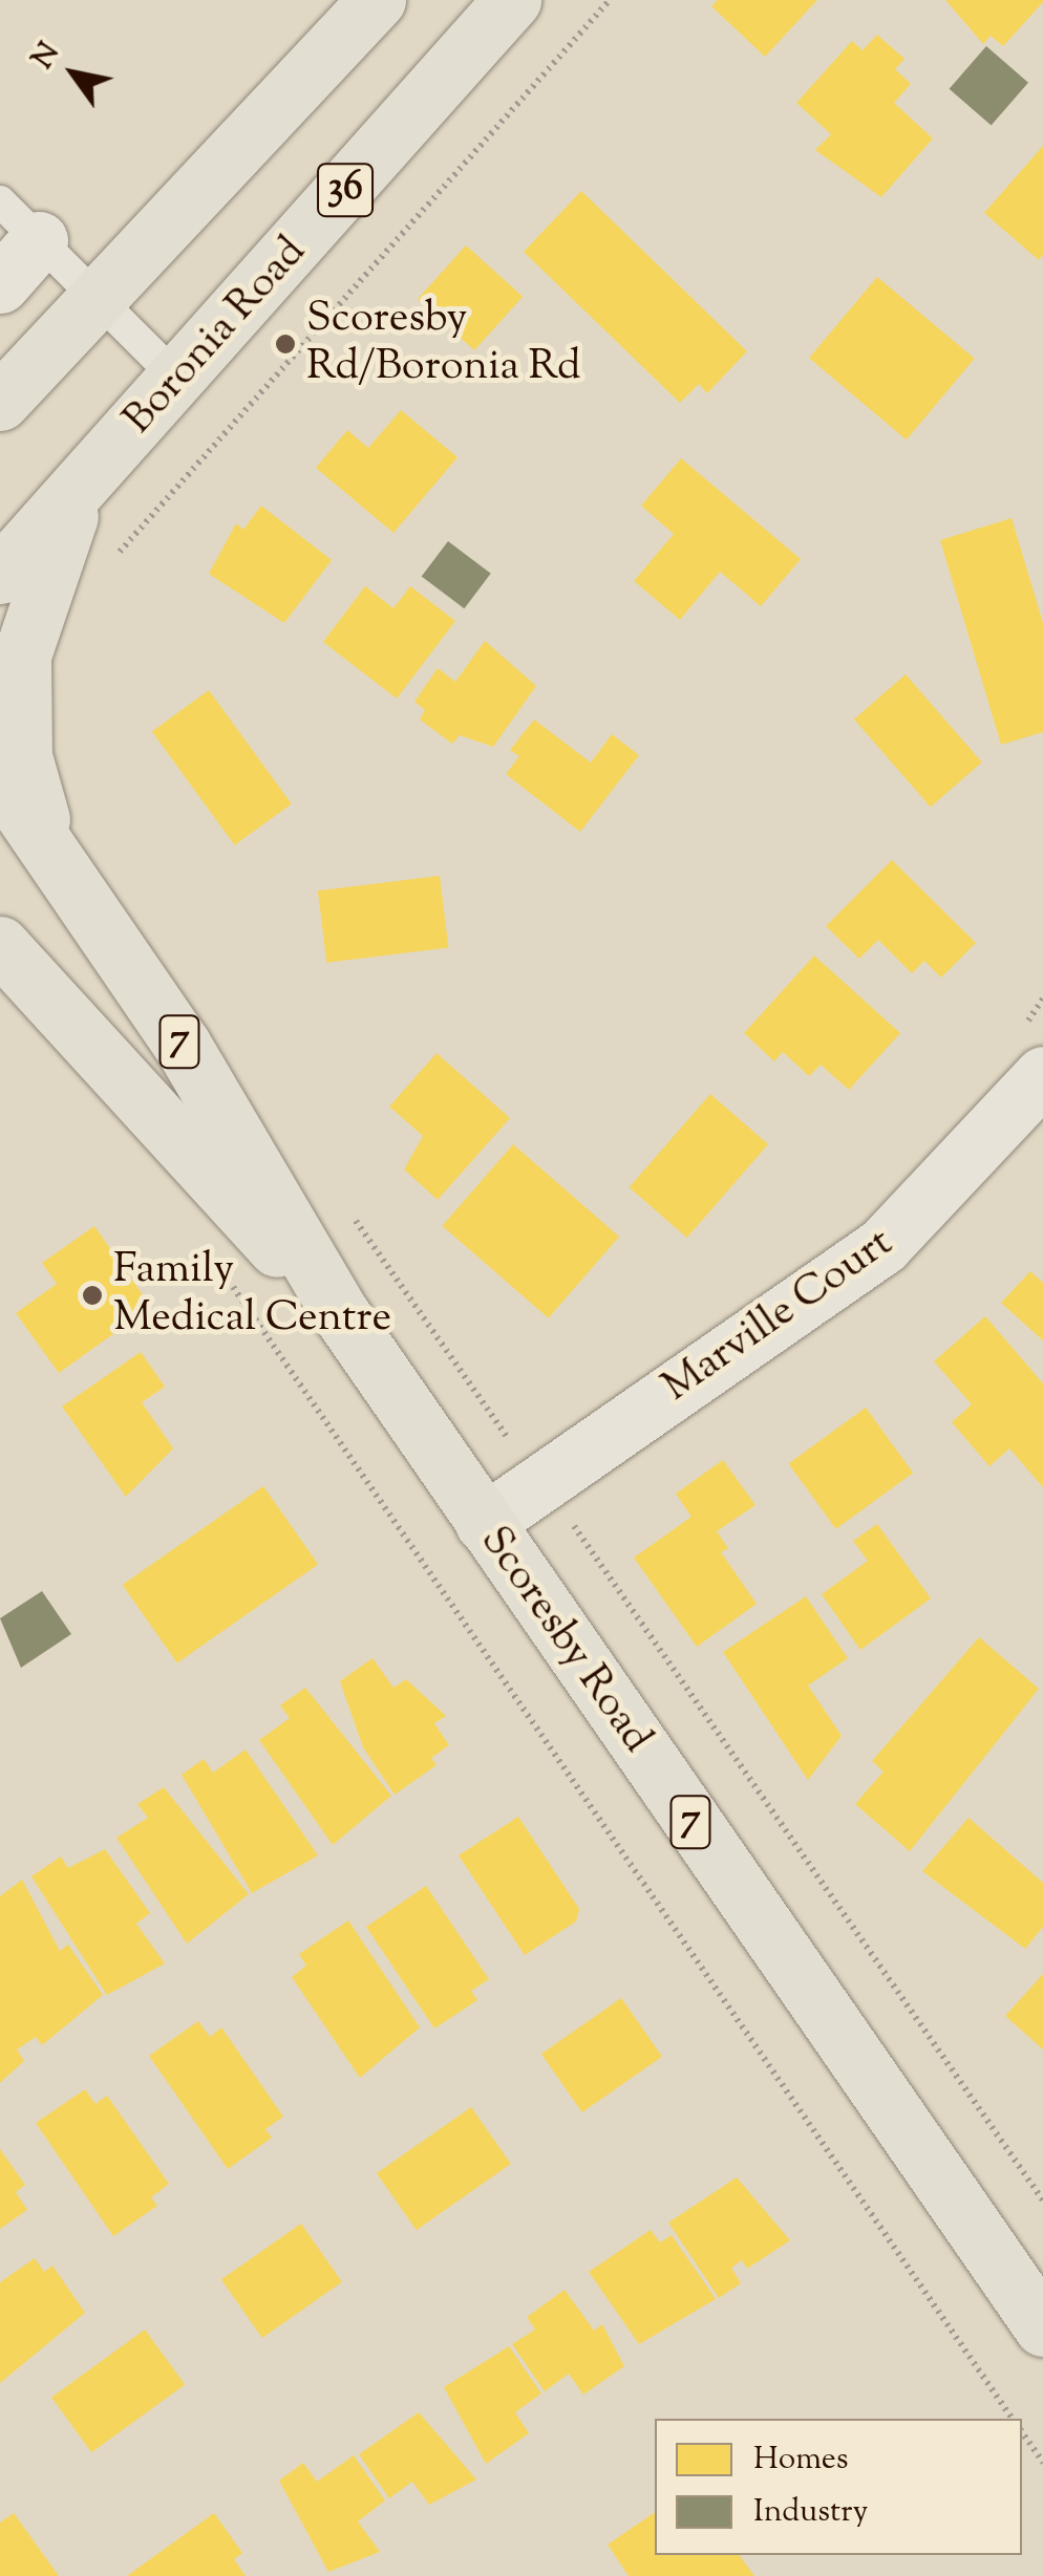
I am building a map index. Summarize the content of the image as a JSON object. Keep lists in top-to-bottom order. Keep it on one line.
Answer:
{"streets":{"main road":["36","Boronia Road","7","Scoresby Road"],"street":["Marville Court"]},"crossings":[["Marville Court","Scoresby Road"]],"places":["Scoresby Rd/Boronia Rd","Family Medical Centre"],"legend":["Homes","Industry"],"north":"top left"}
